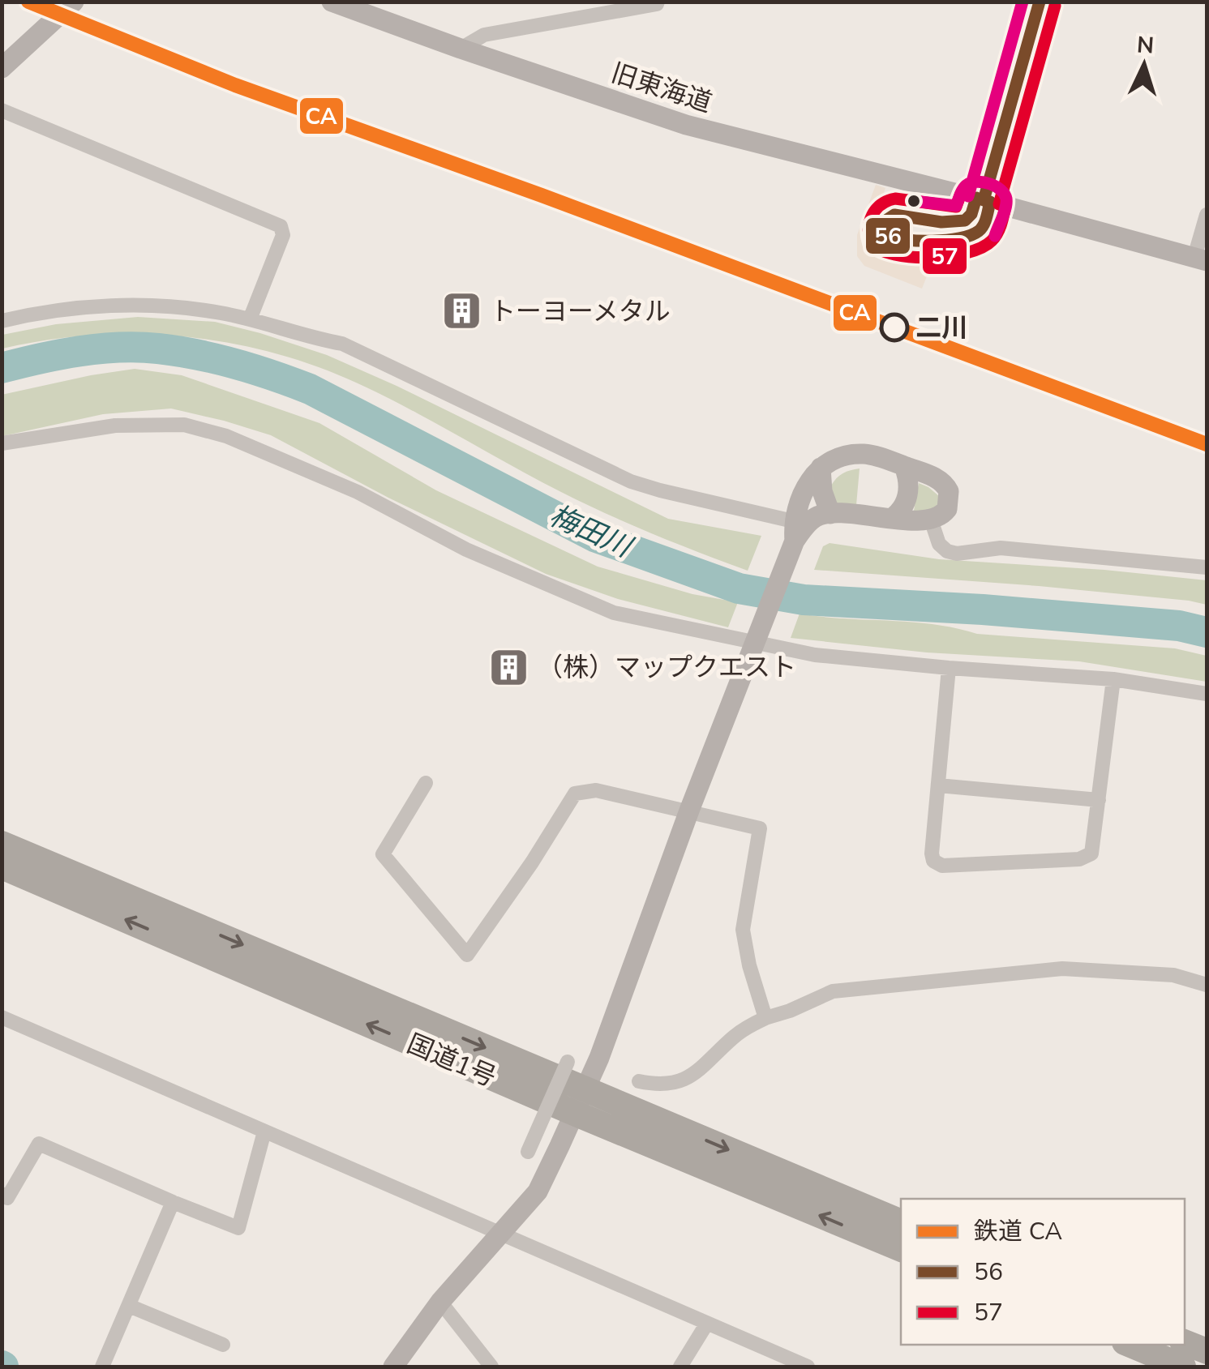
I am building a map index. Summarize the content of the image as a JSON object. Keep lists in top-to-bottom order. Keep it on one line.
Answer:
{"streets":{"highway":["国道1号"],"street":["旧東海道"]},"water":["梅田川"],"places":{"building":["トーヨーメタル","（株）マップクエスト"],"other":["二川"]},"lines":["rail line CA","transit line 56","transit line 57"],"legend":["鉄道 CA","56","57"],"north":"top"}
